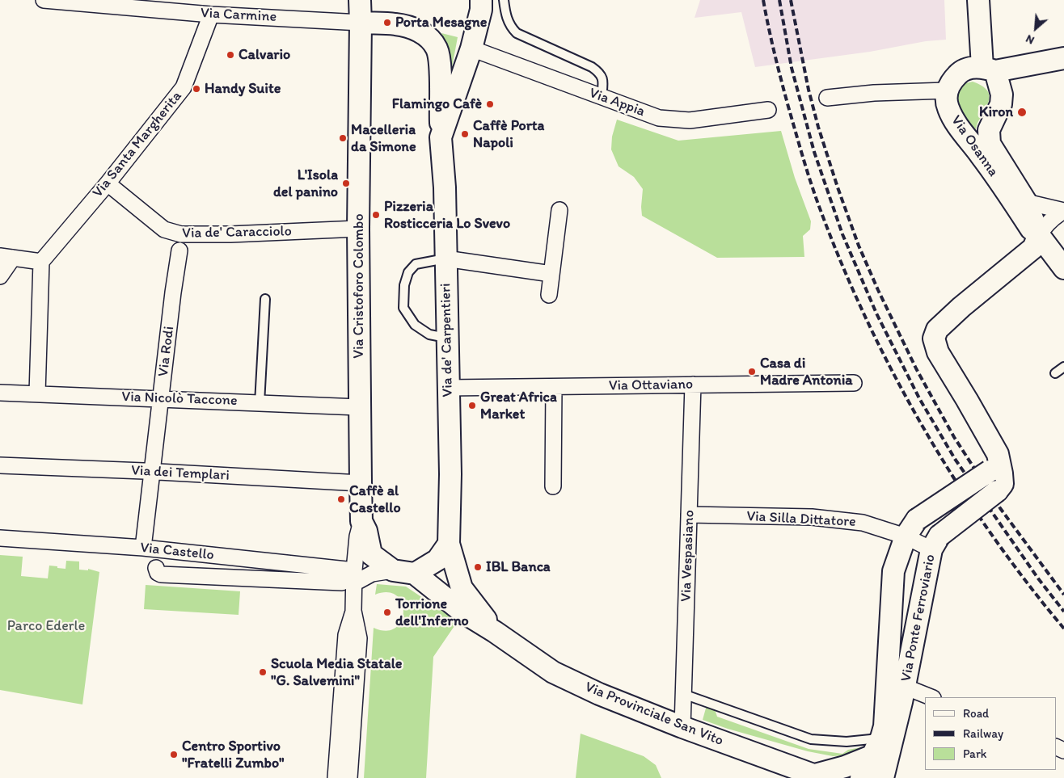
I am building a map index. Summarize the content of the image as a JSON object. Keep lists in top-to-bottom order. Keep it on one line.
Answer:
{"streets":{"street":["Via Carmine","Via Appia","Via Santa Margherita","Via Osanna","Via de' Caracciolo","Via Cristoforo Colombo","Via de' Carpentieri","Via Rodi","Via Ottaviano","Via Nicolò Taccone","Via dei Templari","Via Silla Dittatore","Via Castello","Via Vespasiano","Via Ponte Ferroviario","Via Provinciale San Vito"]},"crossings":[["Via Carmine","Via Santa Margherita"],["Via Carmine","Via Cristoforo Colombo"],["Via Carmine","Via de' Carpentieri"],["Via Appia","Via de' Carpentieri"],["Via Santa Margherita","Via de' Caracciolo"],["Via Osanna","Via Ponte Ferroviario"],["Via de' Caracciolo","Via Cristoforo Colombo"],["Via Cristoforo Colombo","Via de' Carpentieri"],["Via Cristoforo Colombo","Via Nicolò Taccone"],["Via Cristoforo Colombo","Via dei Templari"],["Via Cristoforo Colombo","Via Castello"],["Via de' Carpentieri","Via Ottaviano"],["Via de' Carpentieri","Via Provinciale San Vito"],["Via Rodi","Via Nicolò Taccone"],["Via Rodi","Via dei Templari"],["Via Rodi","Via Castello"],["Via Ottaviano","Via Vespasiano"],["Via Silla Dittatore","Via Vespasiano"],["Via Silla Dittatore","Via Ponte Ferroviario"],["Via Vespasiano","Via Provinciale San Vito"]],"parks":["Parco Ederle"],"places":["Porta Mesagne","Calvario","Handy Suite","Flamingo Cafè","Kiron","Caffè Porta Napoli","Macelleria da Simone","L'Isola del panino","Pizzeria Rosticceria Lo Svevo","Casa di Madre Antonia","Great Africa Market","Caffè al Castello","IBL Banca","Torrione dell'Inferno","Scuola Media Statale \"G. Salvemini\"","Centro Sportivo \"Fratelli Zumbo\""],"legend":["Road","Railway","Park"],"north":"bottom left"}
